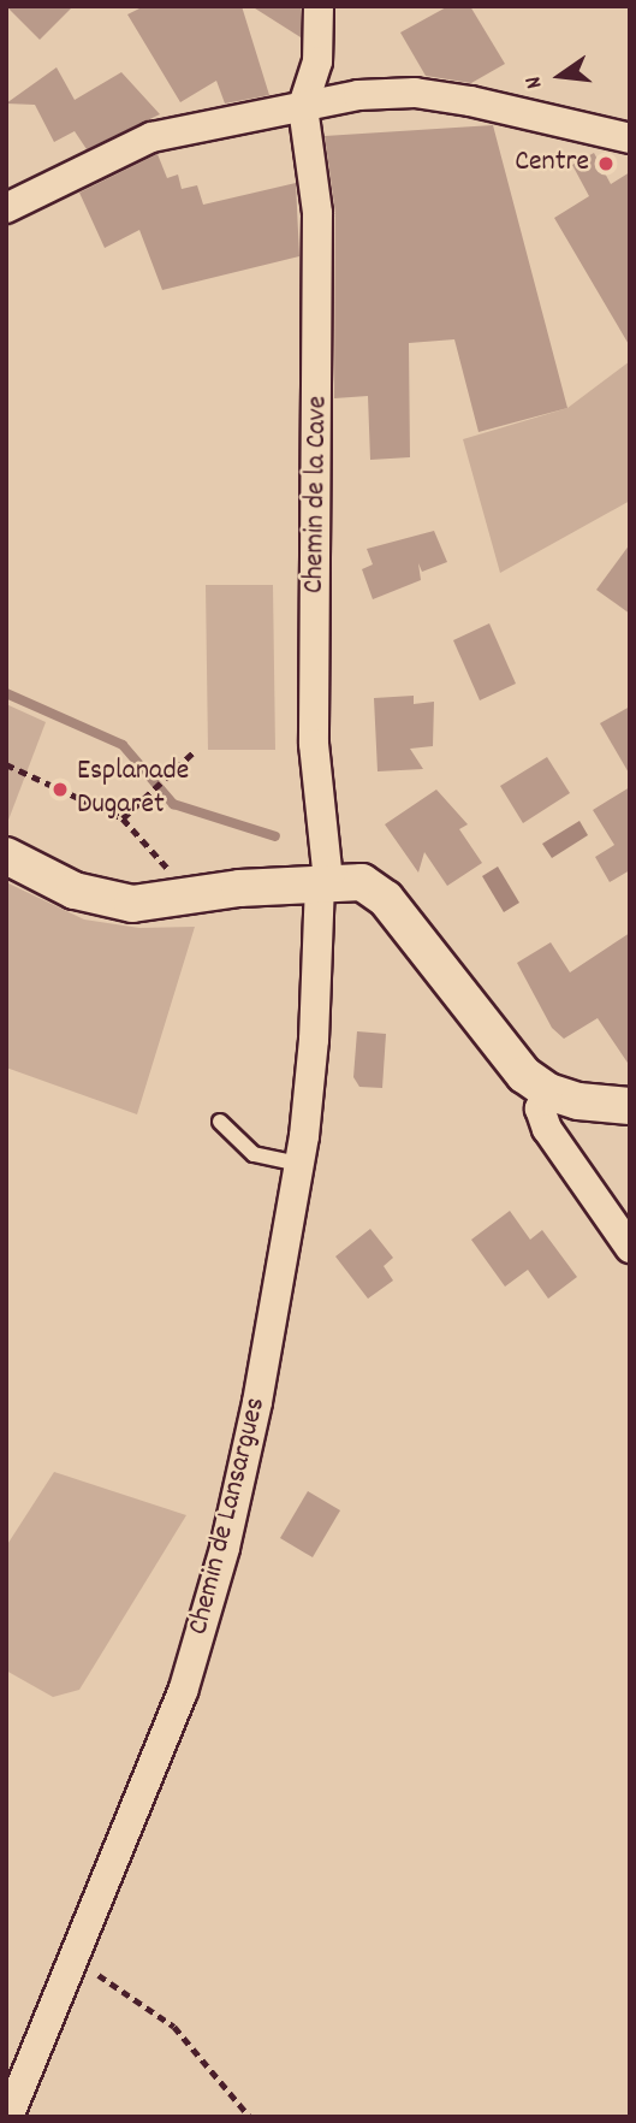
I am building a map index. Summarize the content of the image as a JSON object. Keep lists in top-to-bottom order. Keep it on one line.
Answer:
{"streets":{"street":["Chemin de la Cave","Chemin de Lansargues"]},"crossings":[["Chemin de la Cave","Chemin de Lansargues"]],"places":["Centre","Esplanade Dugaret"],"north":"left"}
